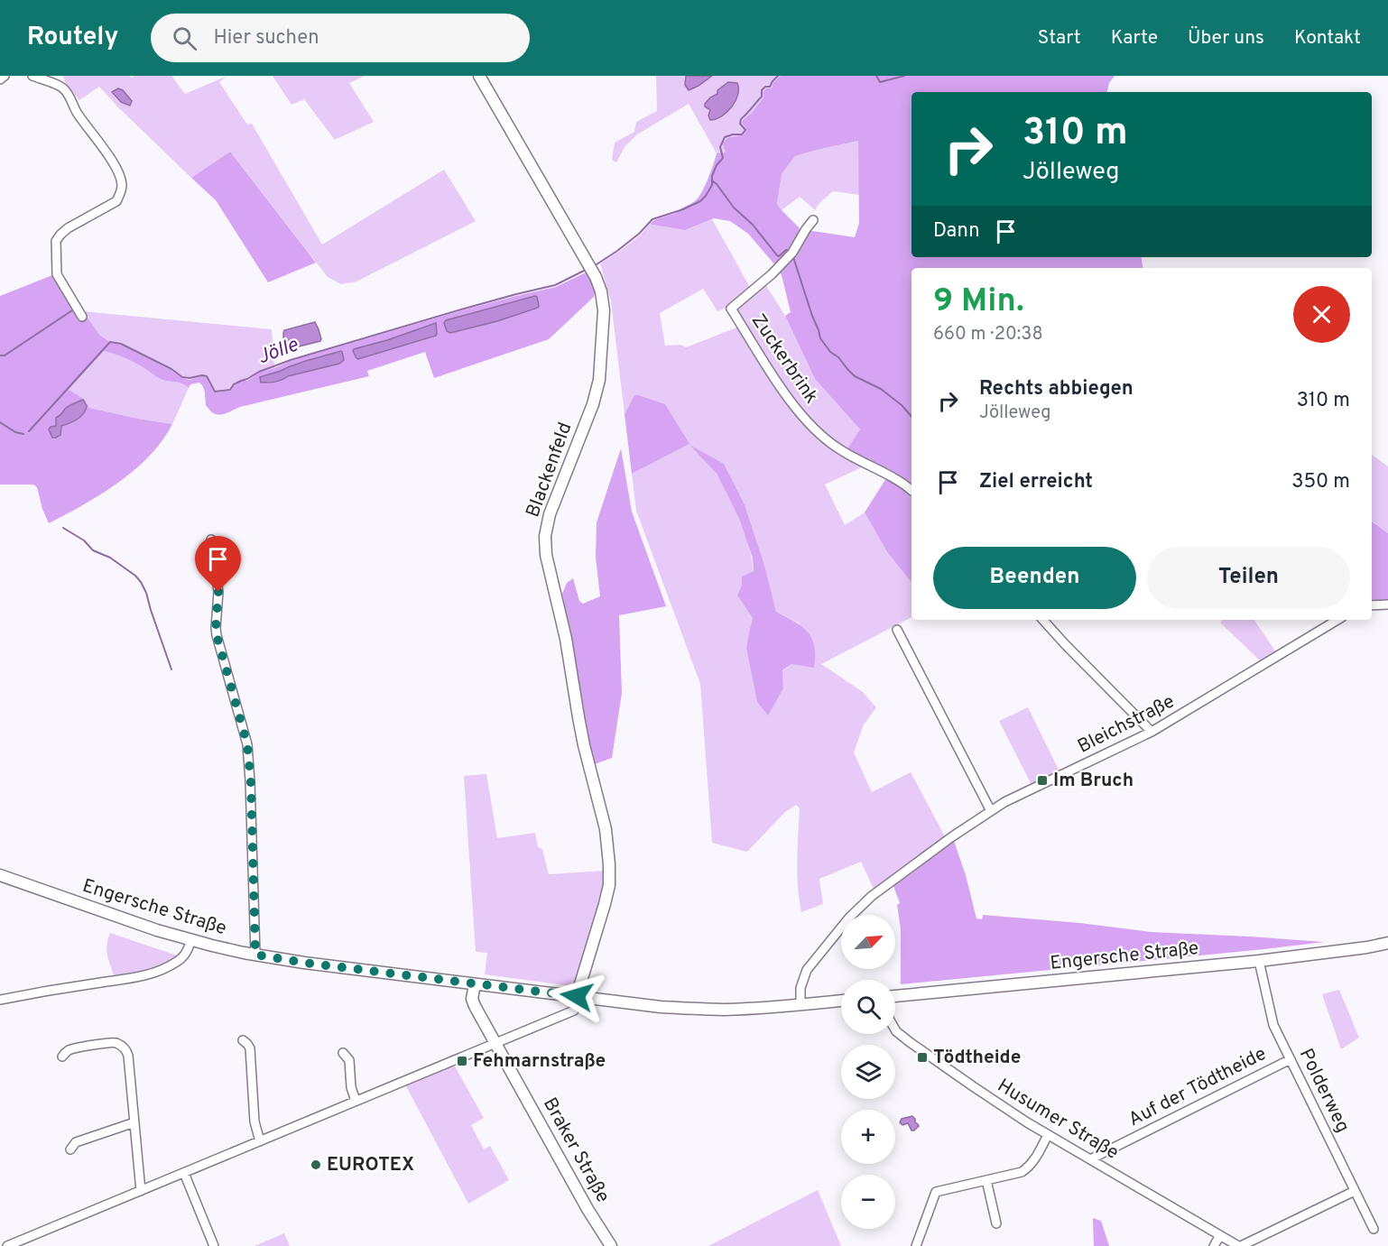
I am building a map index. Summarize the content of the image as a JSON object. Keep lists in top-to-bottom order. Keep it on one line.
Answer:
{"streets":{"main road":["Blackenfeld","Engersche Straße","Braker Straße"],"street":["Zuckerbrink","Bleichstraße","Auf der Tödtheide","Polderweg","Husumer Straße"]},"crossings":[["Blackenfeld","Engersche Straße"],["Bleichstraße","Engersche Straße"],["Engersche Straße","Polderweg"],["Engersche Straße","Braker Straße"],["Auf der Tödtheide","Polderweg"],["Auf der Tödtheide","Husumer Straße"]],"water":["Jölle"],"places":{"transit":["Im Bruch","Tödtheide","Fehmarnstraße"],"other":["EUROTEX"]},"north":"top right","page":{"header":"Routely","search":"Hier suchen","nav":["Start","Karte","Über uns","Kontakt"],"turn":["310 m","Jölleweg"],"then":"Dann","heading":["9 Min.","660 m · 20:38"],"list":[{"name":"Rechts abbiegen","note":"Jölleweg","value":"310 m"},{"name":"Ziel erreicht","value":"350 m"}],"buttons":["Beenden","Teilen"],"map_buttons":["+","−"]}}
